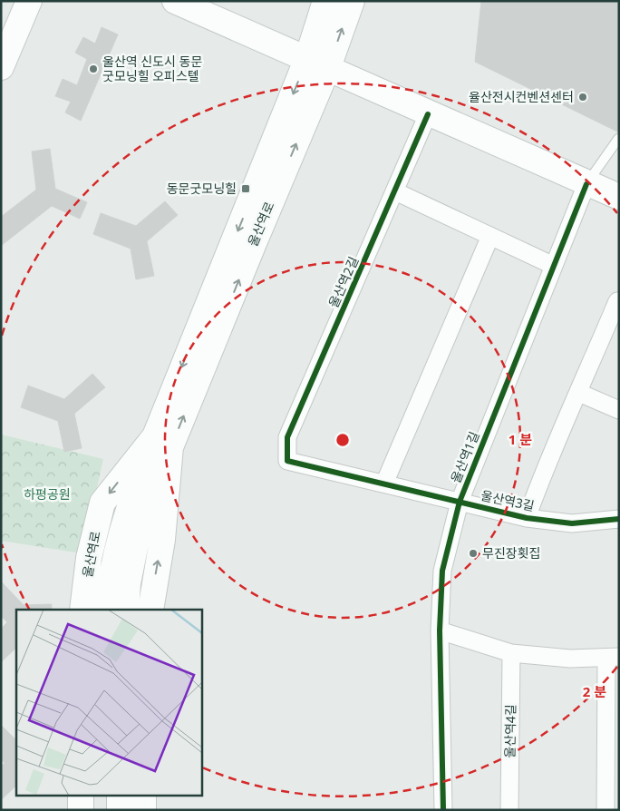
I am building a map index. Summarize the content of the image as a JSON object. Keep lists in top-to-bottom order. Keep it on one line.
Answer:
{"streets":{"main road":["울산역로"],"street":["울산역2길","울산역1길","울산역3길","울산역4길"]},"crossings":[["울산역2길","울산역3길"],["울산역1길","울산역3길"]],"parks":["하평공원"],"places":{"other":["울산역 신도시 동문 굿모닝힐 오피스텔","율산전시컨벤션센터","무진장횟집"],"transit":["동문굿모닝힐"]},"rings":["1 분","2 분"]}
